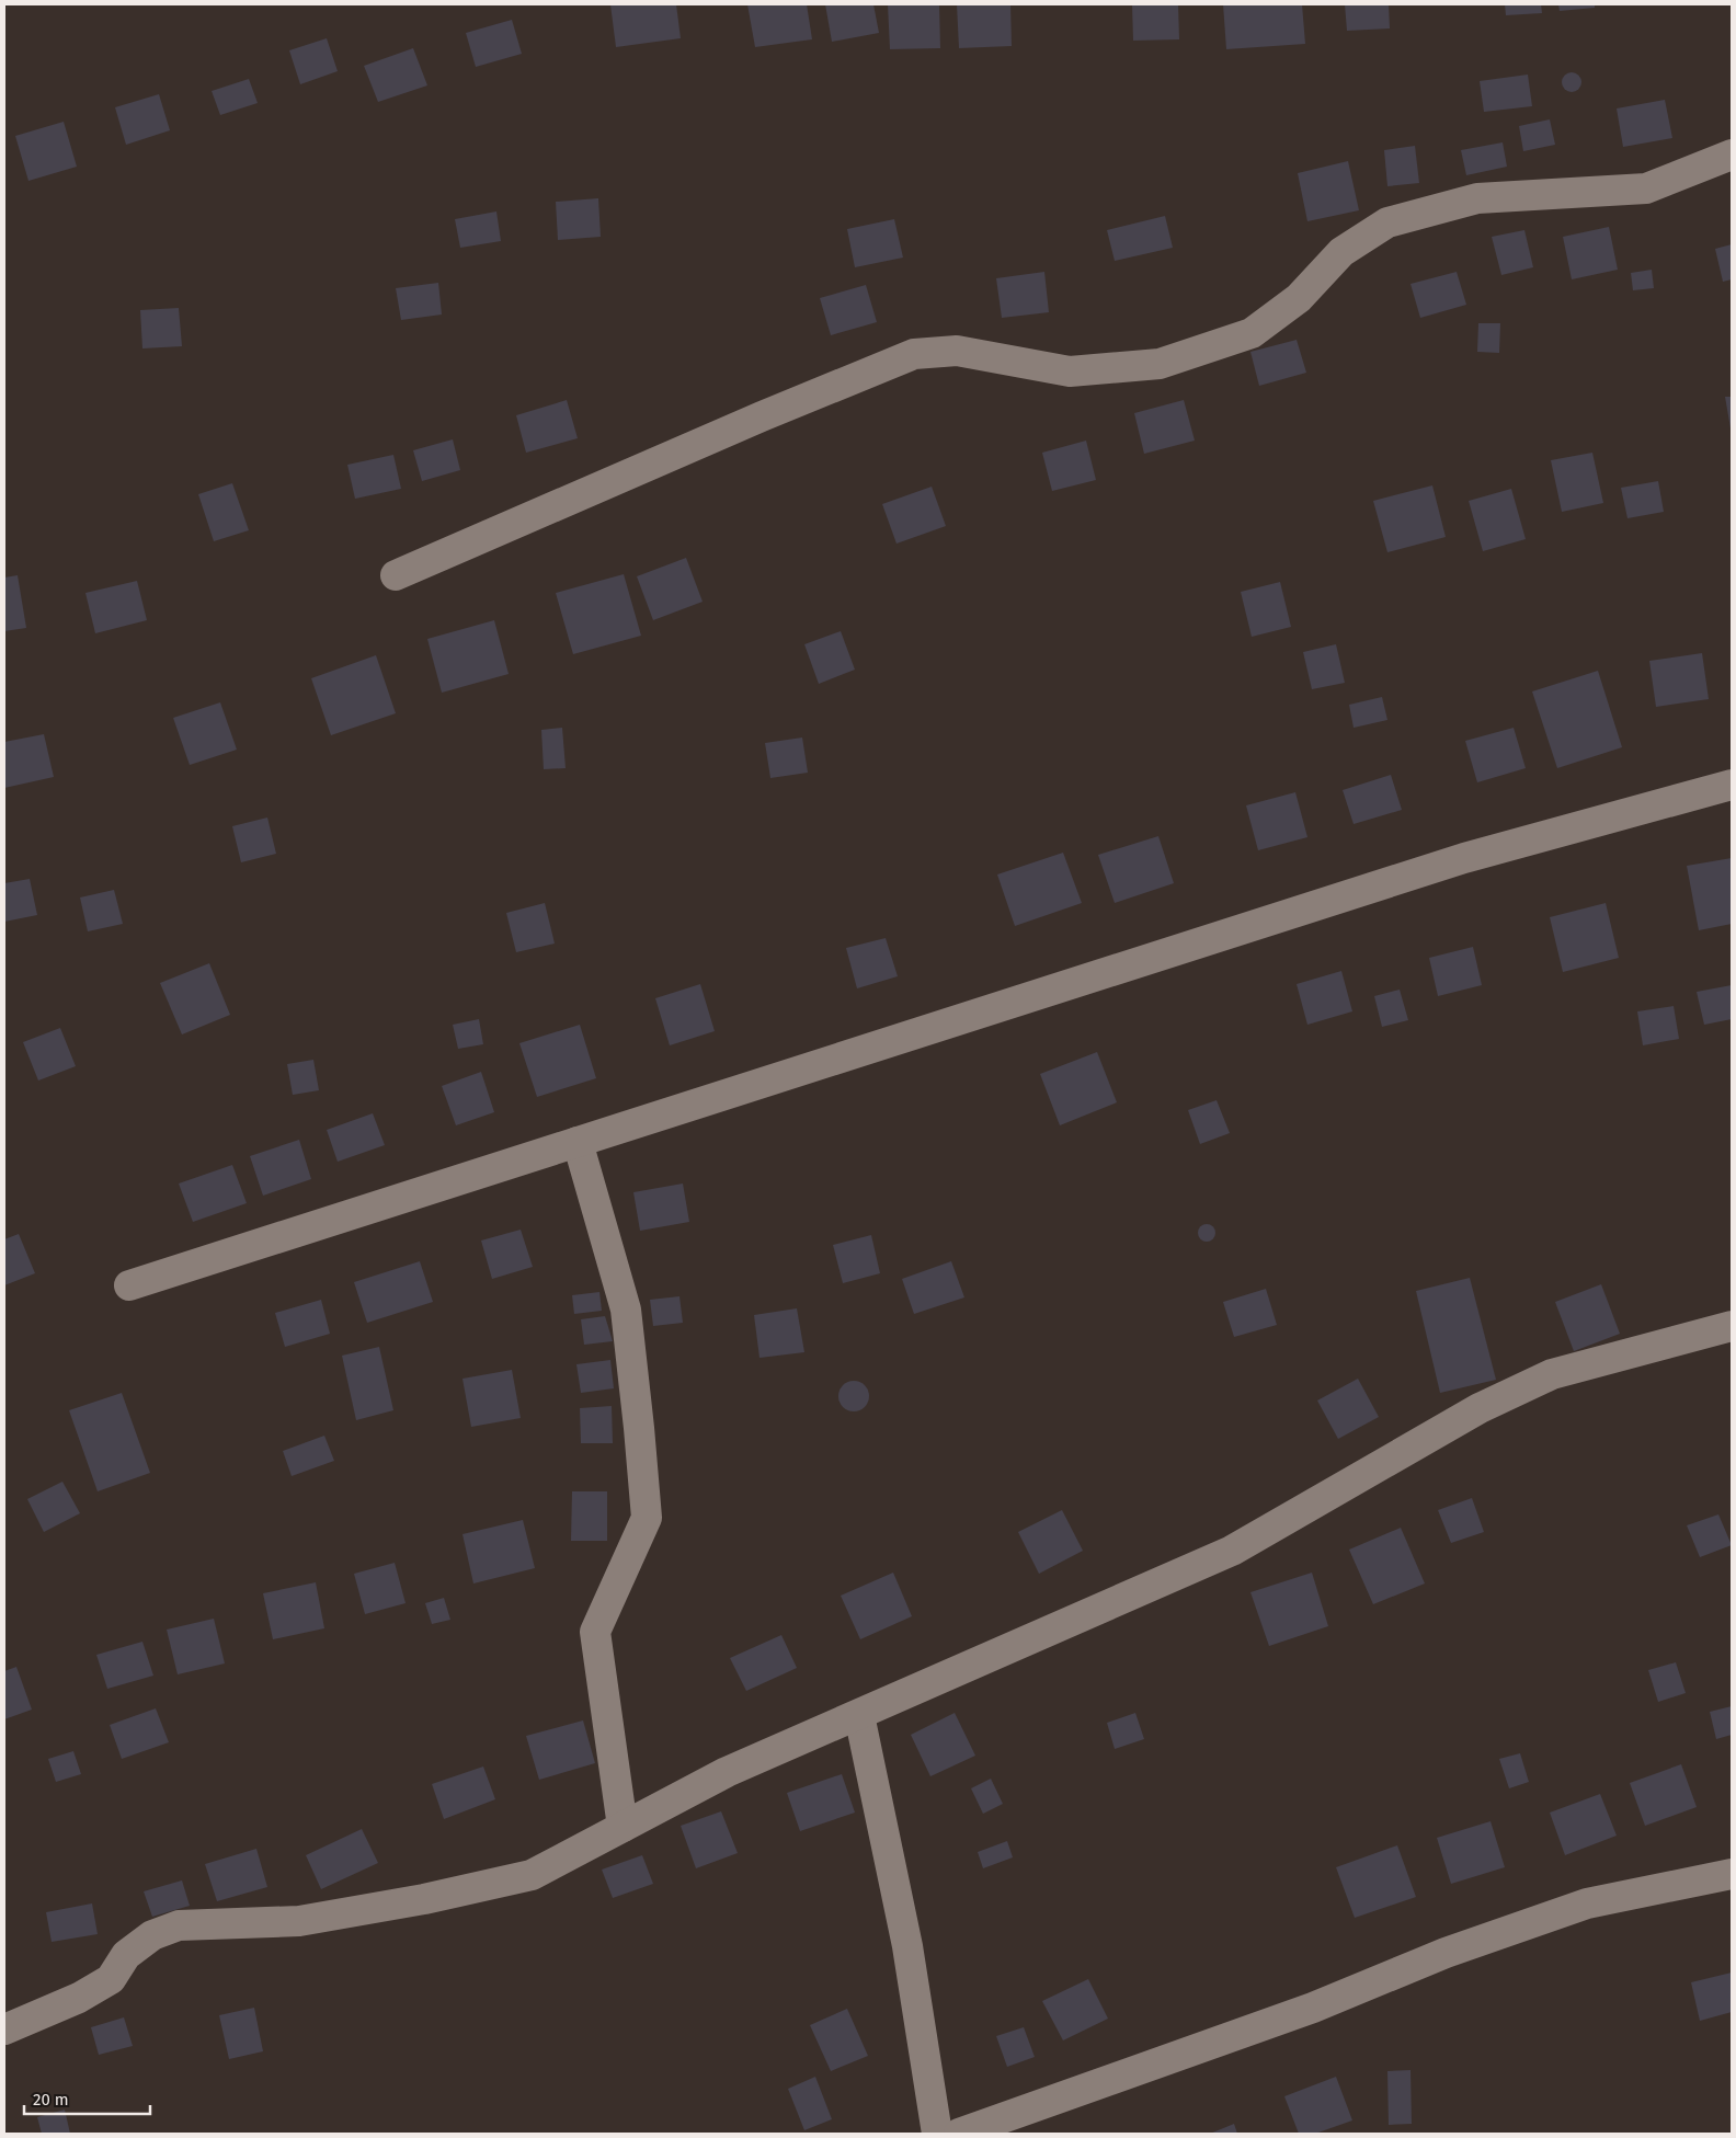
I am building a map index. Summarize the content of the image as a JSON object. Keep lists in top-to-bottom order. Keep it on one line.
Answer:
{"scale_bar":"20 m"}
